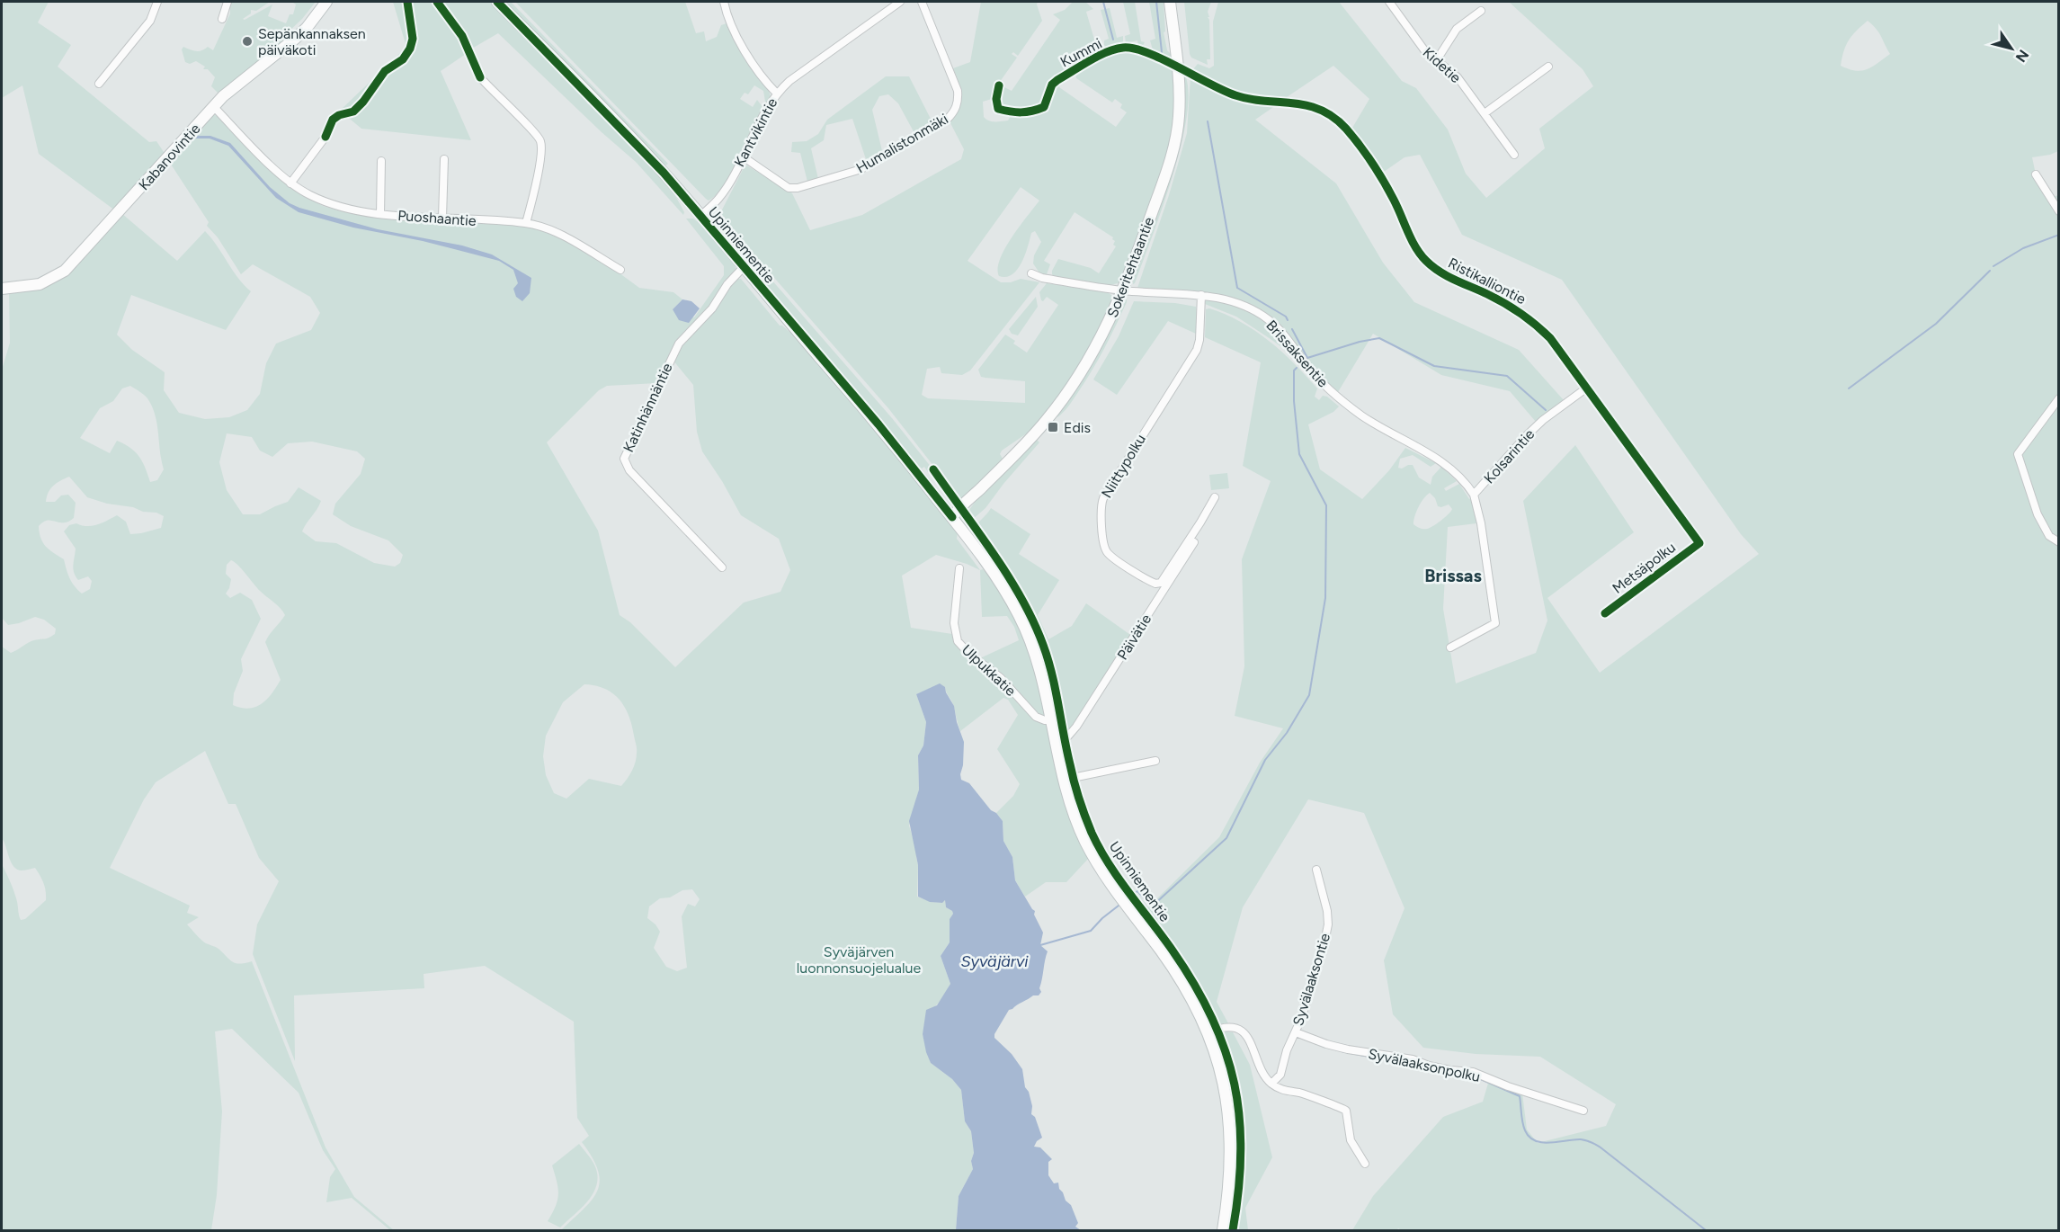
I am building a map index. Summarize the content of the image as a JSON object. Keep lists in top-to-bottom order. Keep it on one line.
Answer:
{"streets":{"street":["Kummi","Kidetie","Kantvikintie","Humalistonmäki","Kabanovintie","Puoshaantie","Upinniementie","Sokeritehtaantie","Ristikalliontie","Brissaksentie","Katinhännäntie","Kolsarintie","Niittypolku","Metsäpolku","Päivätie","Ulpukkatie","Syvälaaksontie","Syvälaaksonpolku"]},"crossings":[["Kummi","Sokeritehtaantie"],["Kummi","Ristikalliontie"],["Kantvikintie","Humalistonmäki"],["Kantvikintie","Upinniementie"],["Kabanovintie","Puoshaantie"],["Upinniementie","Sokeritehtaantie"],["Upinniementie","Katinhännäntie"],["Upinniementie","Päivätie"],["Upinniementie","Ulpukkatie"],["Sokeritehtaantie","Ristikalliontie"],["Sokeritehtaantie","Brissaksentie"],["Ristikalliontie","Kolsarintie"],["Ristikalliontie","Metsäpolku"],["Brissaksentie","Kolsarintie"],["Brissaksentie","Niittypolku"],["Niittypolku","Päivätie"],["Syvälaaksontie","Syvälaaksonpolku"]],"districts":["Brissas"],"water":["Syväjärvi"],"parks":["Syväjärven luonnonsuojelualue"],"places":{"other":["Sepänkannaksen päiväkoti"],"transit":["Edis"]},"north":"bottom right"}
